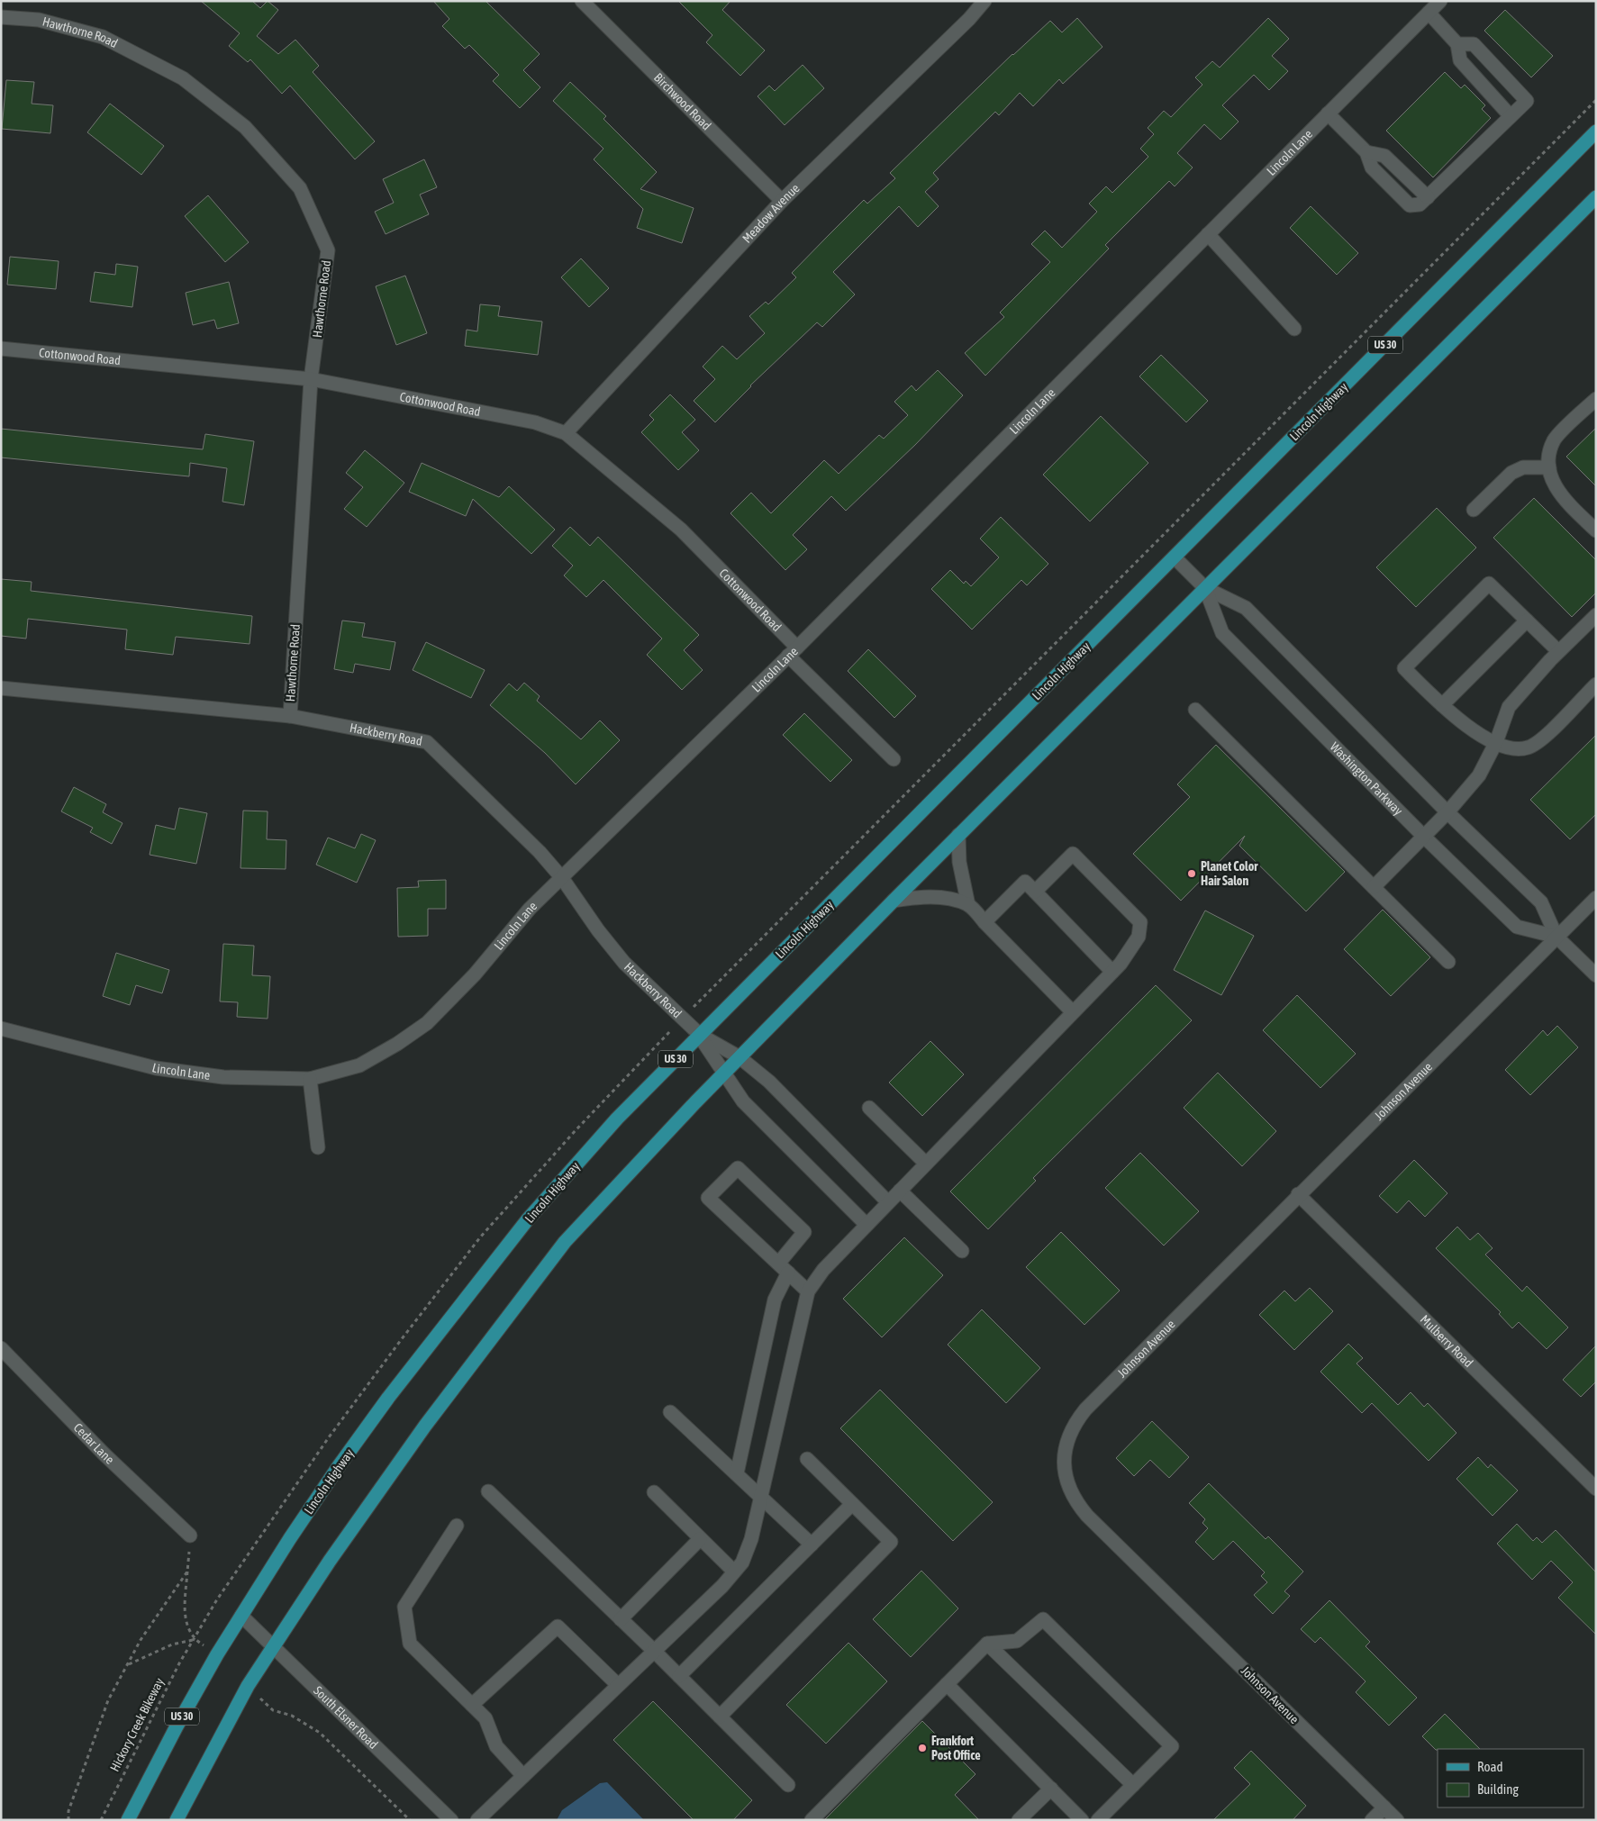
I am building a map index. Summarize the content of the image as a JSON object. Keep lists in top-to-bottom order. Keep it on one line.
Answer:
{"streets":{"main road":["US 30","Lincoln Highway"],"street":["Hawthorne Road","Birchwood Road","Lincoln Lane","Meadow Avenue","Cottonwood Road","Hackberry Road","Washington Parkway","Johnson Avenue","Mulberry Road","Cedar Lane","South Elsner Road"],"path":["Hickory Creek Bikeway"]},"crossings":[["Hawthorne Road","Cottonwood Road"],["Hawthorne Road","Hackberry Road"],["Birchwood Road","Meadow Avenue"],["Lincoln Lane","Cottonwood Road"],["Lincoln Lane","Hackberry Road"],["Meadow Avenue","Cottonwood Road"],["Lincoln Highway","Hackberry Road"],["Lincoln Highway","Washington Parkway"],["Lincoln Highway","South Elsner Road"],["Washington Parkway","Johnson Avenue"],["Johnson Avenue","Mulberry Road"]],"places":["Planet Color Hair Salon","Frankfort Post Office"],"legend":["Road","Building"]}
